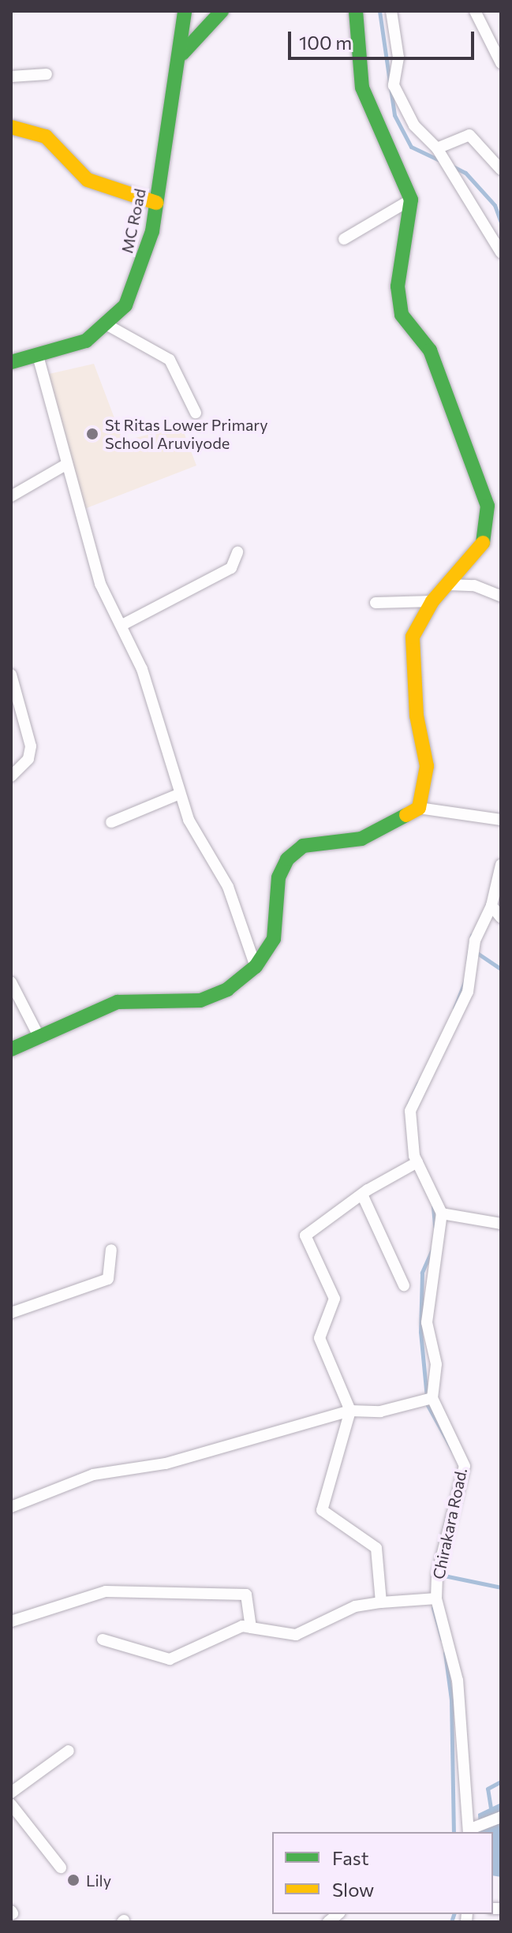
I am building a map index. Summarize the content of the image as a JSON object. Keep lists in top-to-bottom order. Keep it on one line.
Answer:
{"streets":{"street":["MC Road","Chirakara Road."]},"places":["St Ritas Lower Primary School Aruviyode","Lily"],"legend":["Fast","Slow"],"scale_bar":"100 m"}
